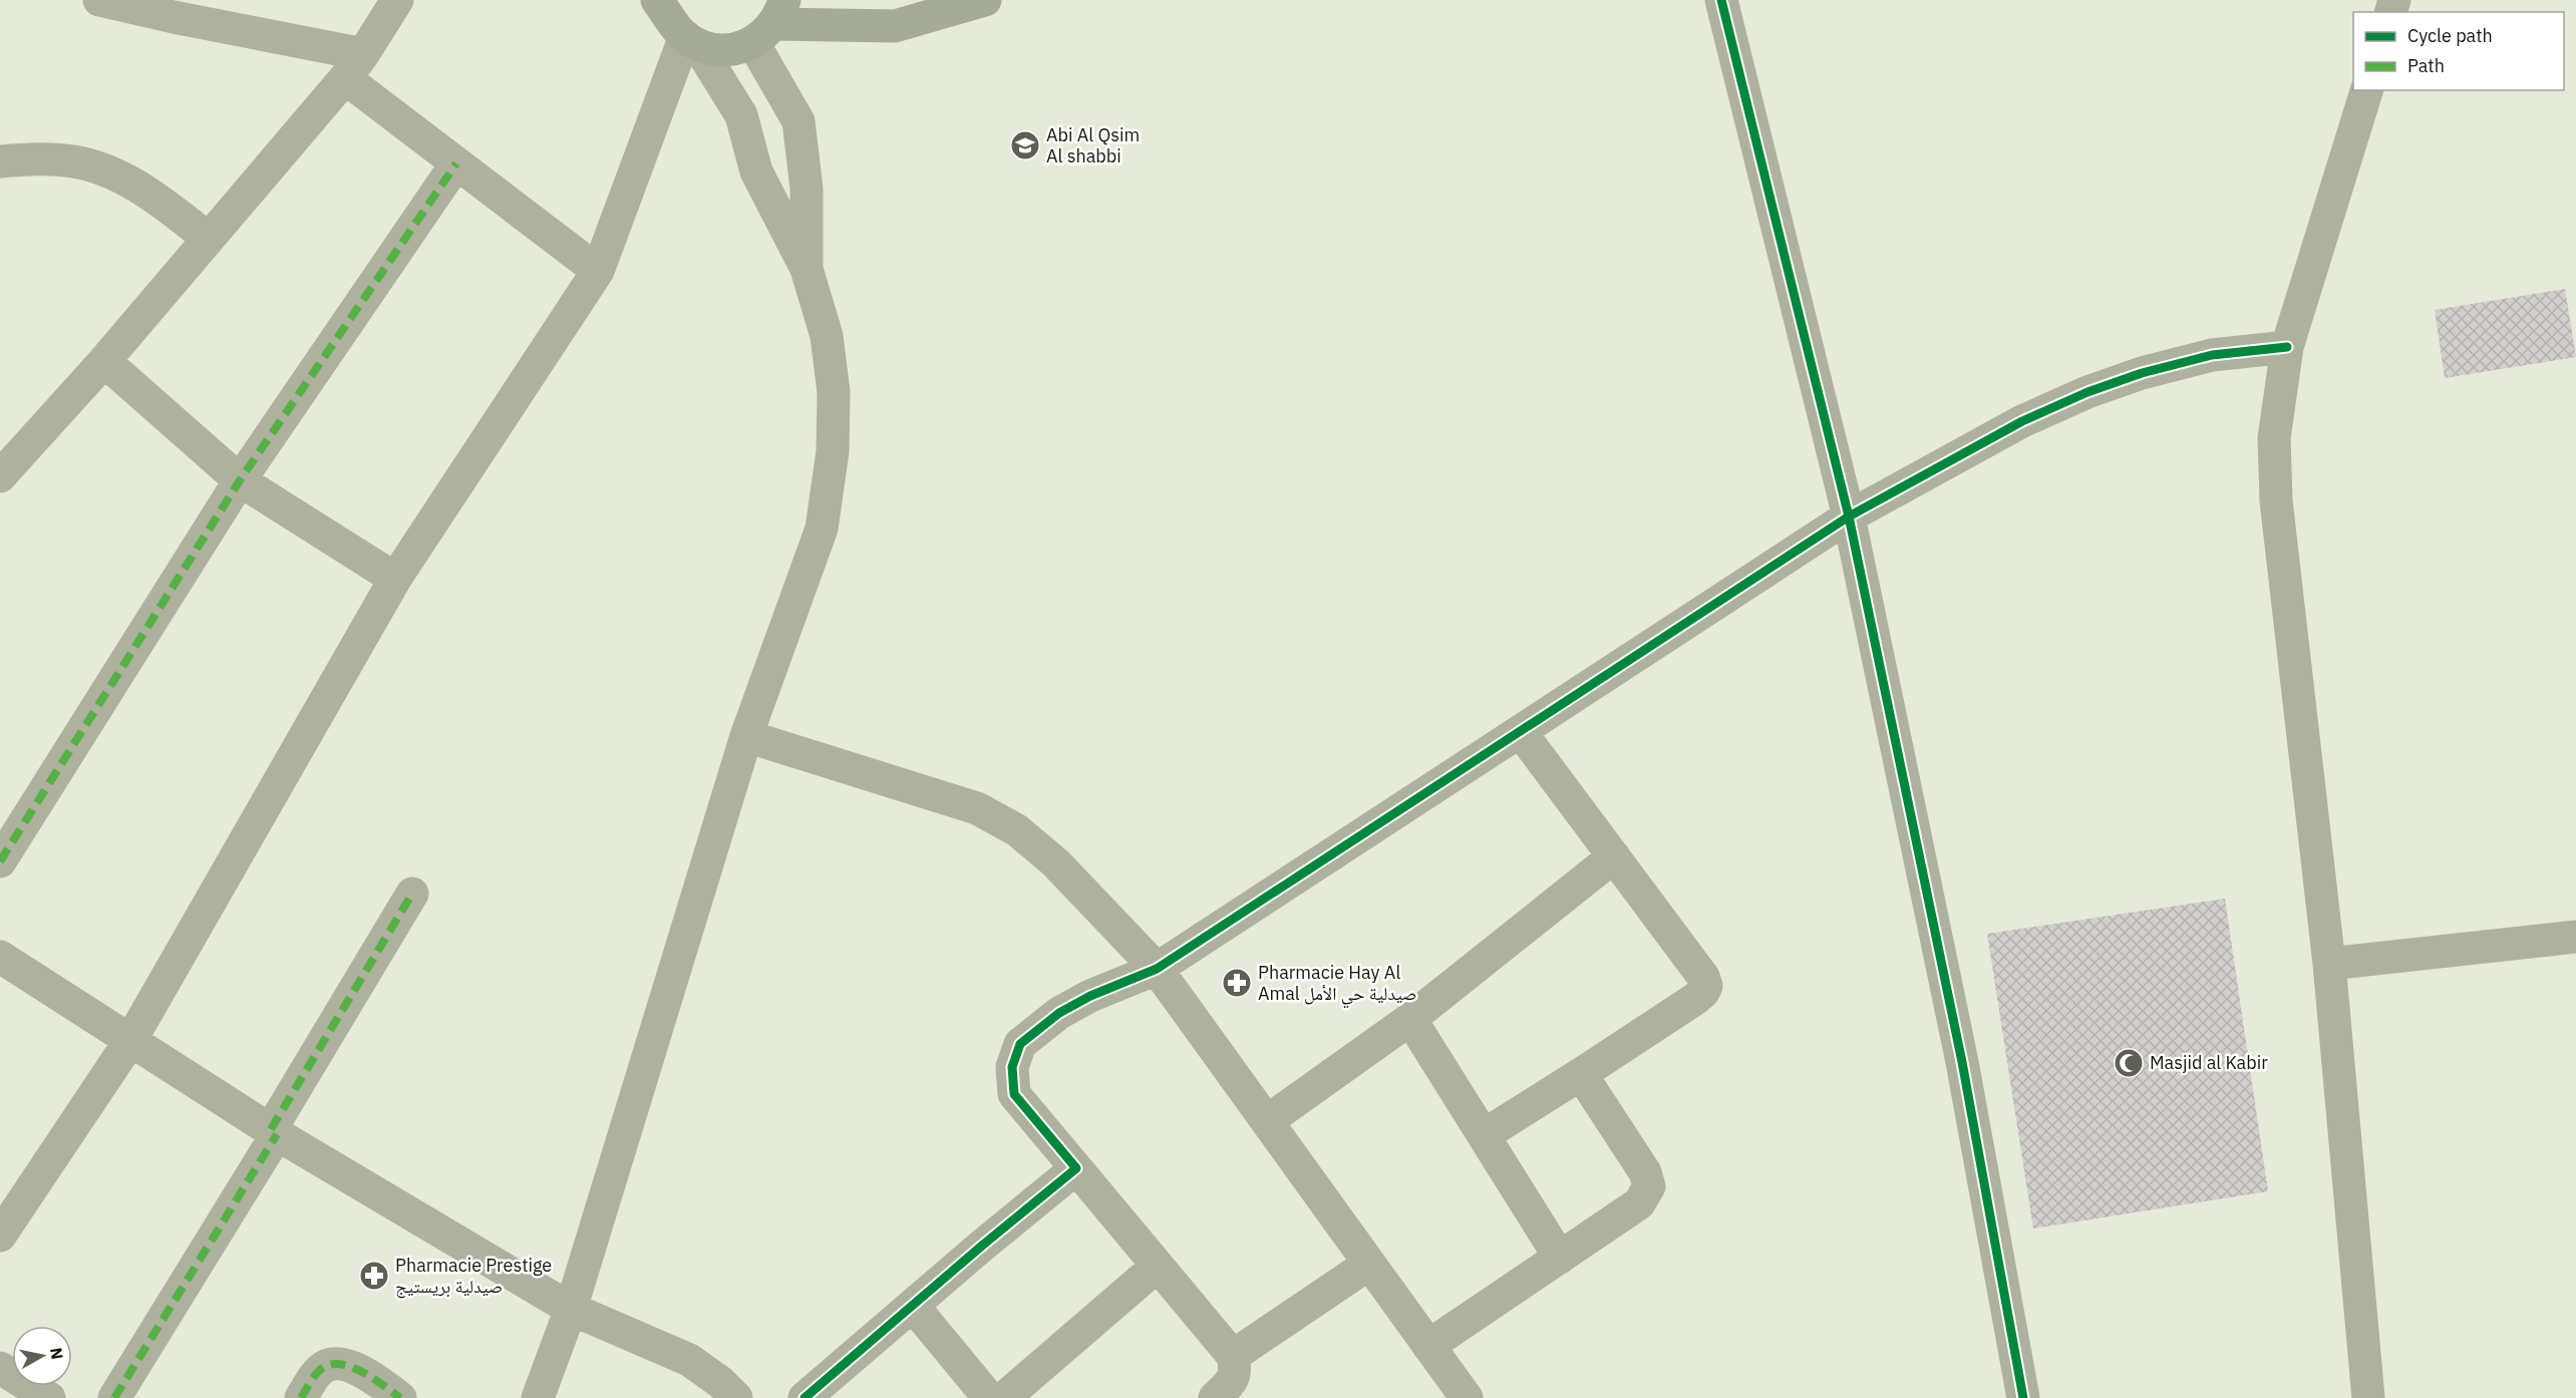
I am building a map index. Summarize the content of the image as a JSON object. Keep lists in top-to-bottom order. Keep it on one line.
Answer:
{"places":{"school or university":["Abi Al Qsim Al shabbi"],"pharmacy":["Pharmacie Hay Al Amal صيدلية حي الأمل","Pharmacie Prestige صيدلية بريستيج"],"mosque":["Masjid al Kabir"]},"legend":["Cycle path","Path"],"north":"right"}
